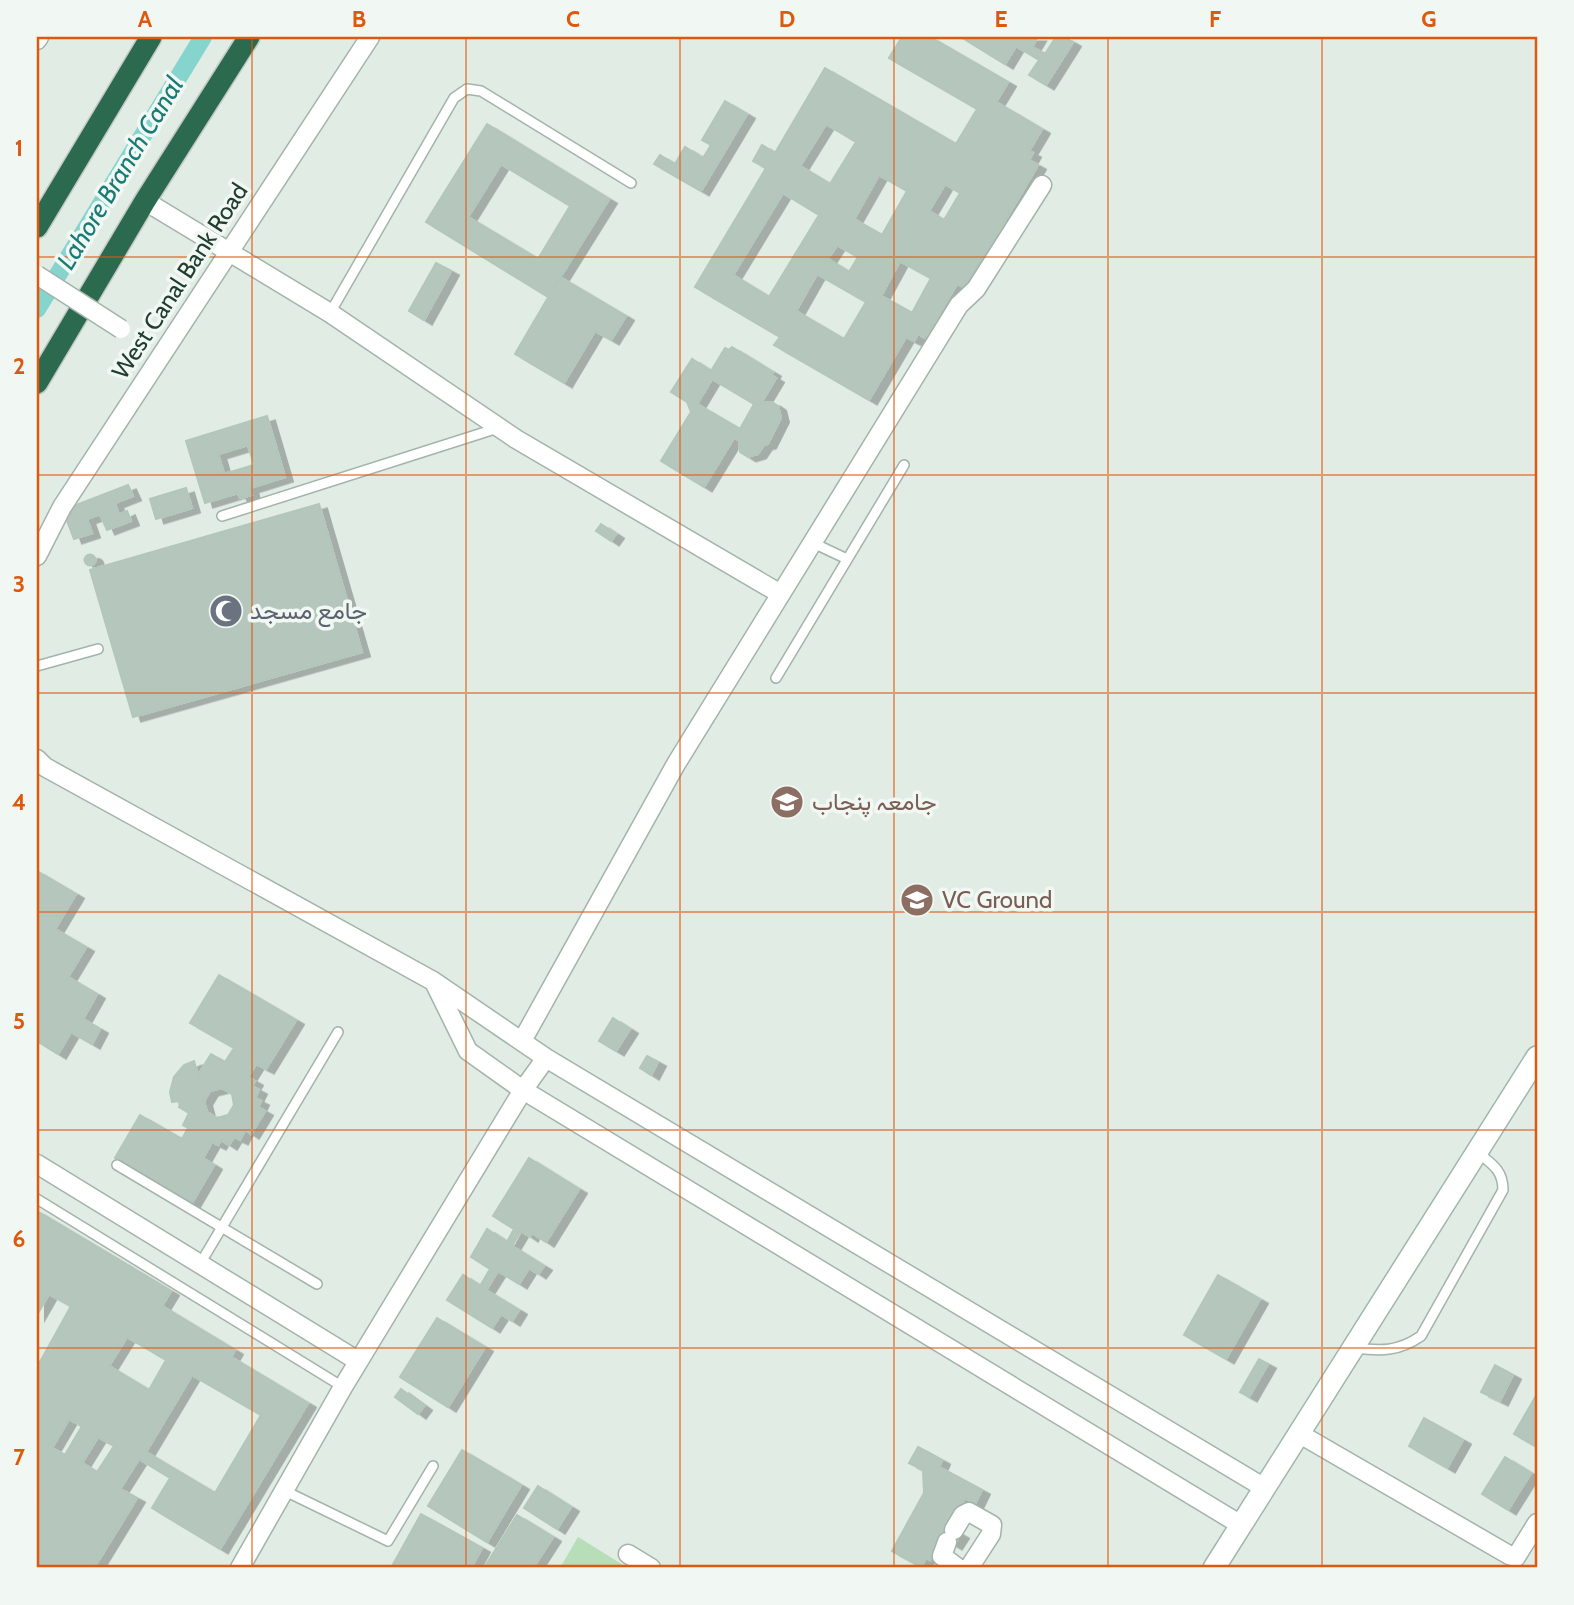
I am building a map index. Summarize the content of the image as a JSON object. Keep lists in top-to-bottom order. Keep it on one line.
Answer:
{"streets":{"street":["West Canal Bank Road"]},"water":["Lahore Branch Canal"],"places":{"mosque":["جامع مسجد"],"school or university":["جامعہ پنجاب","VC Ground"]},"grid":{"columns":["A","B","C","D","E","F","G"],"rows":["1","2","3","4","5","6","7"]}}
